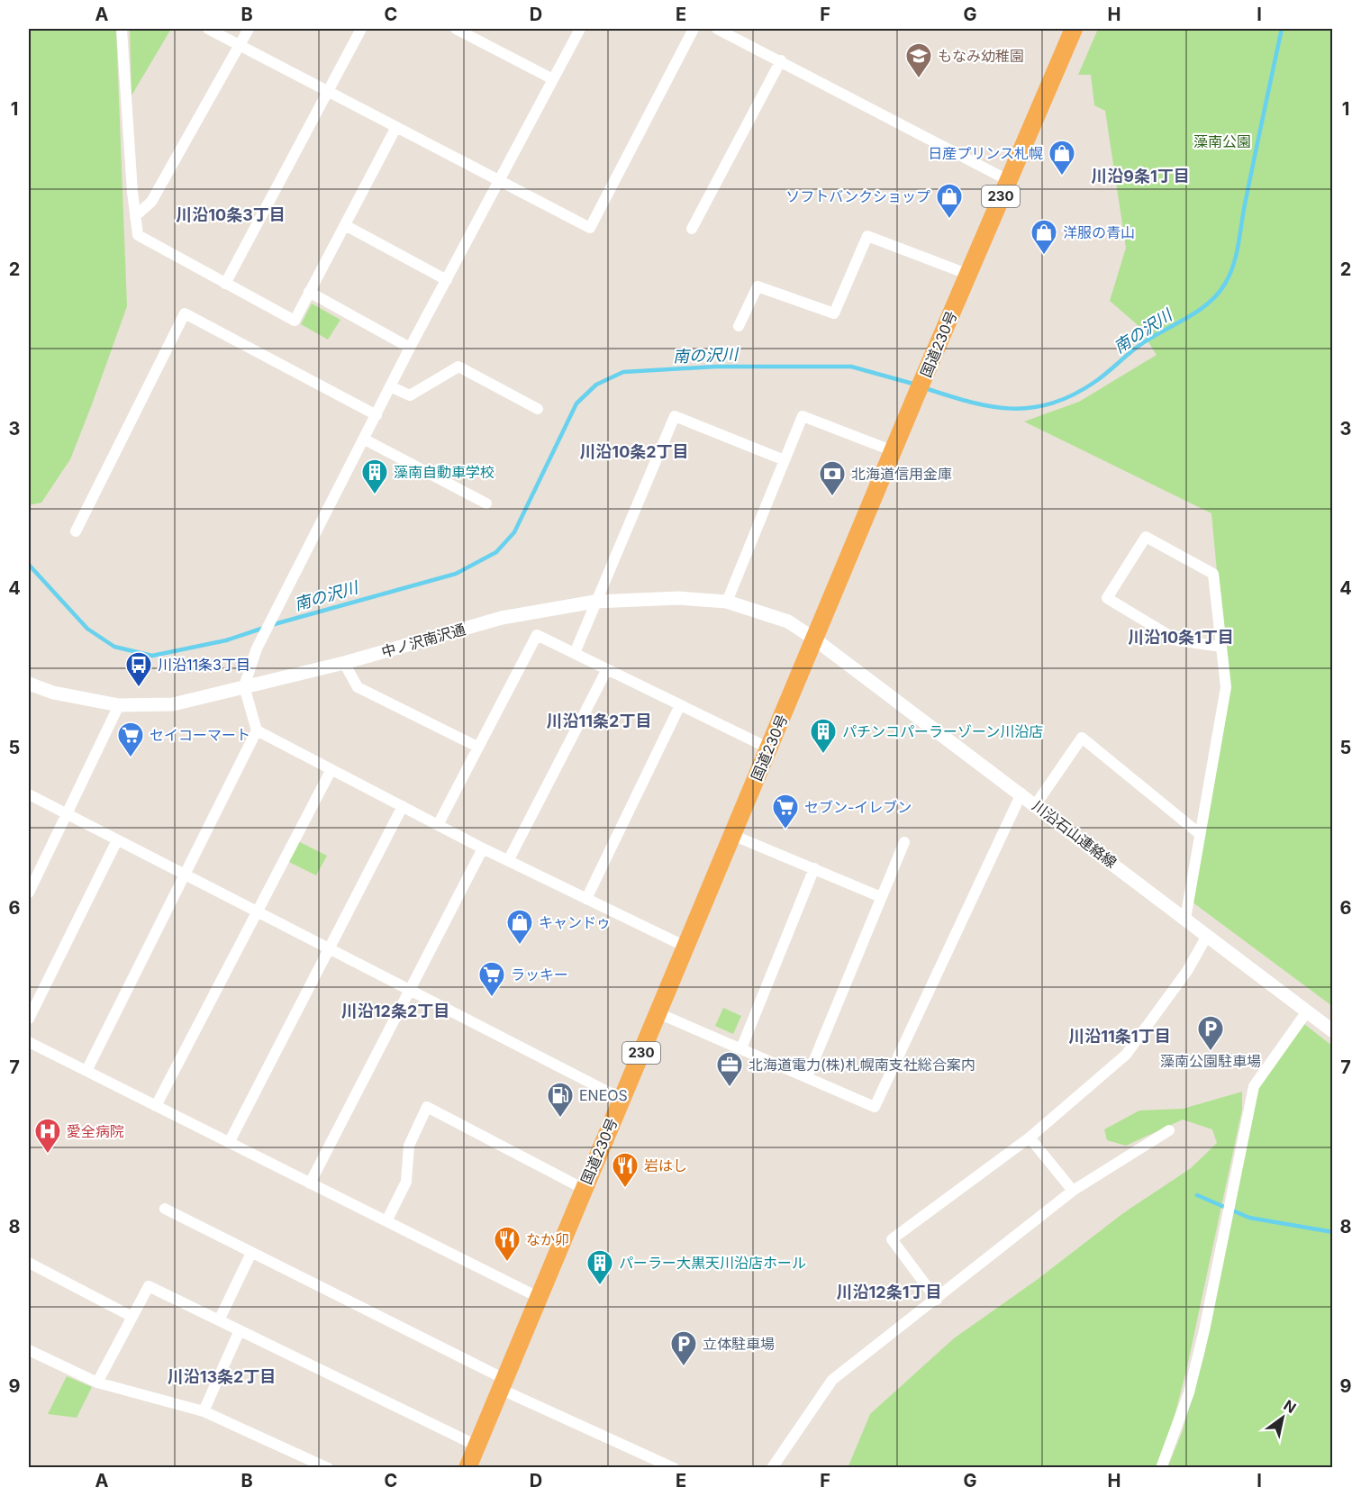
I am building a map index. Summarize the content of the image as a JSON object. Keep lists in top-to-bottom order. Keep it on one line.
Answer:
{"streets":{"highway":["230","国道230号"],"street":["中ノ沢南沢通","川沿石山連絡線"]},"crossings":[["国道230号","中ノ沢南沢通"],["国道230号","川沿石山連絡線"],["中ノ沢南沢通","川沿石山連絡線"]],"districts":["川沿9条1丁目","川沿10条3丁目","川沿10条2丁目","川沿10条1丁目","川沿11条2丁目","川沿12条2丁目","川沿11条1丁目","川沿12条1丁目","川沿13条2丁目"],"water":["南の沢川"],"parks":["藻南公園"],"places":{"school or university":["もなみ幼稚園"],"shop":["日産プリンス札幌","ソフトバンクショップ","洋服の青山","キャンドゥ"],"building":["藻南自動車学校","パチンコパーラーゾーン川沿店","パーラー大黒天川沿店ホール"],"bank":["北海道信用金庫"],"bus stop":["川沿11条3丁目"],"supermarket":["セイコーマート","セブン-イレブン","ラッキー"],"parking":["藻南公園駐車場","立体駐車場"],"office":["北海道電力(株)札幌南支社総合案内"],"fuel station":["ENEOS"],"hospital":["愛全病院"],"restaurant":["岩はし","なか卯"]},"north":"top right","grid":{"columns":["A","B","C","D","E","F","G","H","I"],"rows":["1","2","3","4","5","6","7","8","9"]}}
